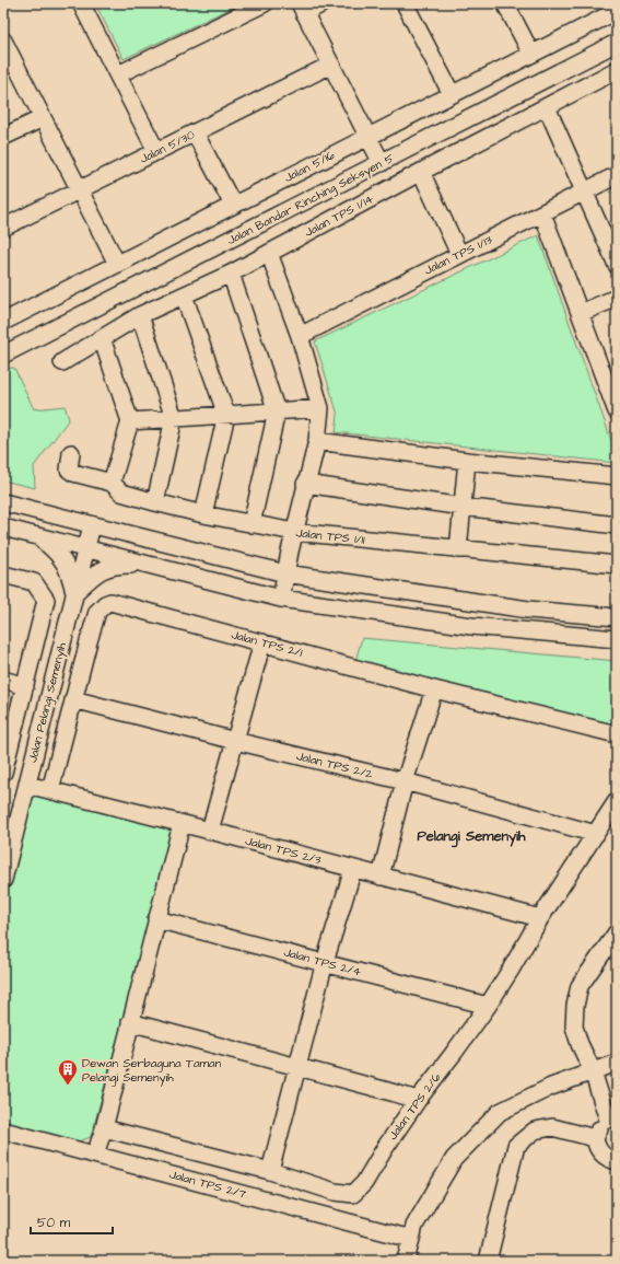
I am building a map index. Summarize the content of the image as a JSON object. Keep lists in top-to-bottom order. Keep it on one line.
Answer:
{"streets":{"street":["Jalan 5/30","Jalan 5/16","Jalan Bandar Rinching Seksyen 5","Jalan TPS 1/14","Jalan TPS 1/13","Jalan TPS 1/11","Jalan TPS 2/1","Jalan Pelangi Semenyih","Jalan TPS 2/2","Jalan TPS 2/3","Jalan TPS 2/4","Jalan TPS 2/6","Jalan TPS 2/7"]},"crossings":[["Jalan TPS 2/1","Jalan TPS 2/2"],["Jalan TPS 2/1","Jalan TPS 2/3"],["Jalan Pelangi Semenyih","Jalan TPS 2/3"],["Jalan TPS 2/2","Jalan TPS 2/6"],["Jalan TPS 2/3","Jalan TPS 2/6"],["Jalan TPS 2/4","Jalan TPS 2/6"]],"districts":["Pelangi Semenyih"],"places":{"building":["Dewan Serbaguna Taman Pelangi Semenyih"]},"scale_bar":"50 m"}
